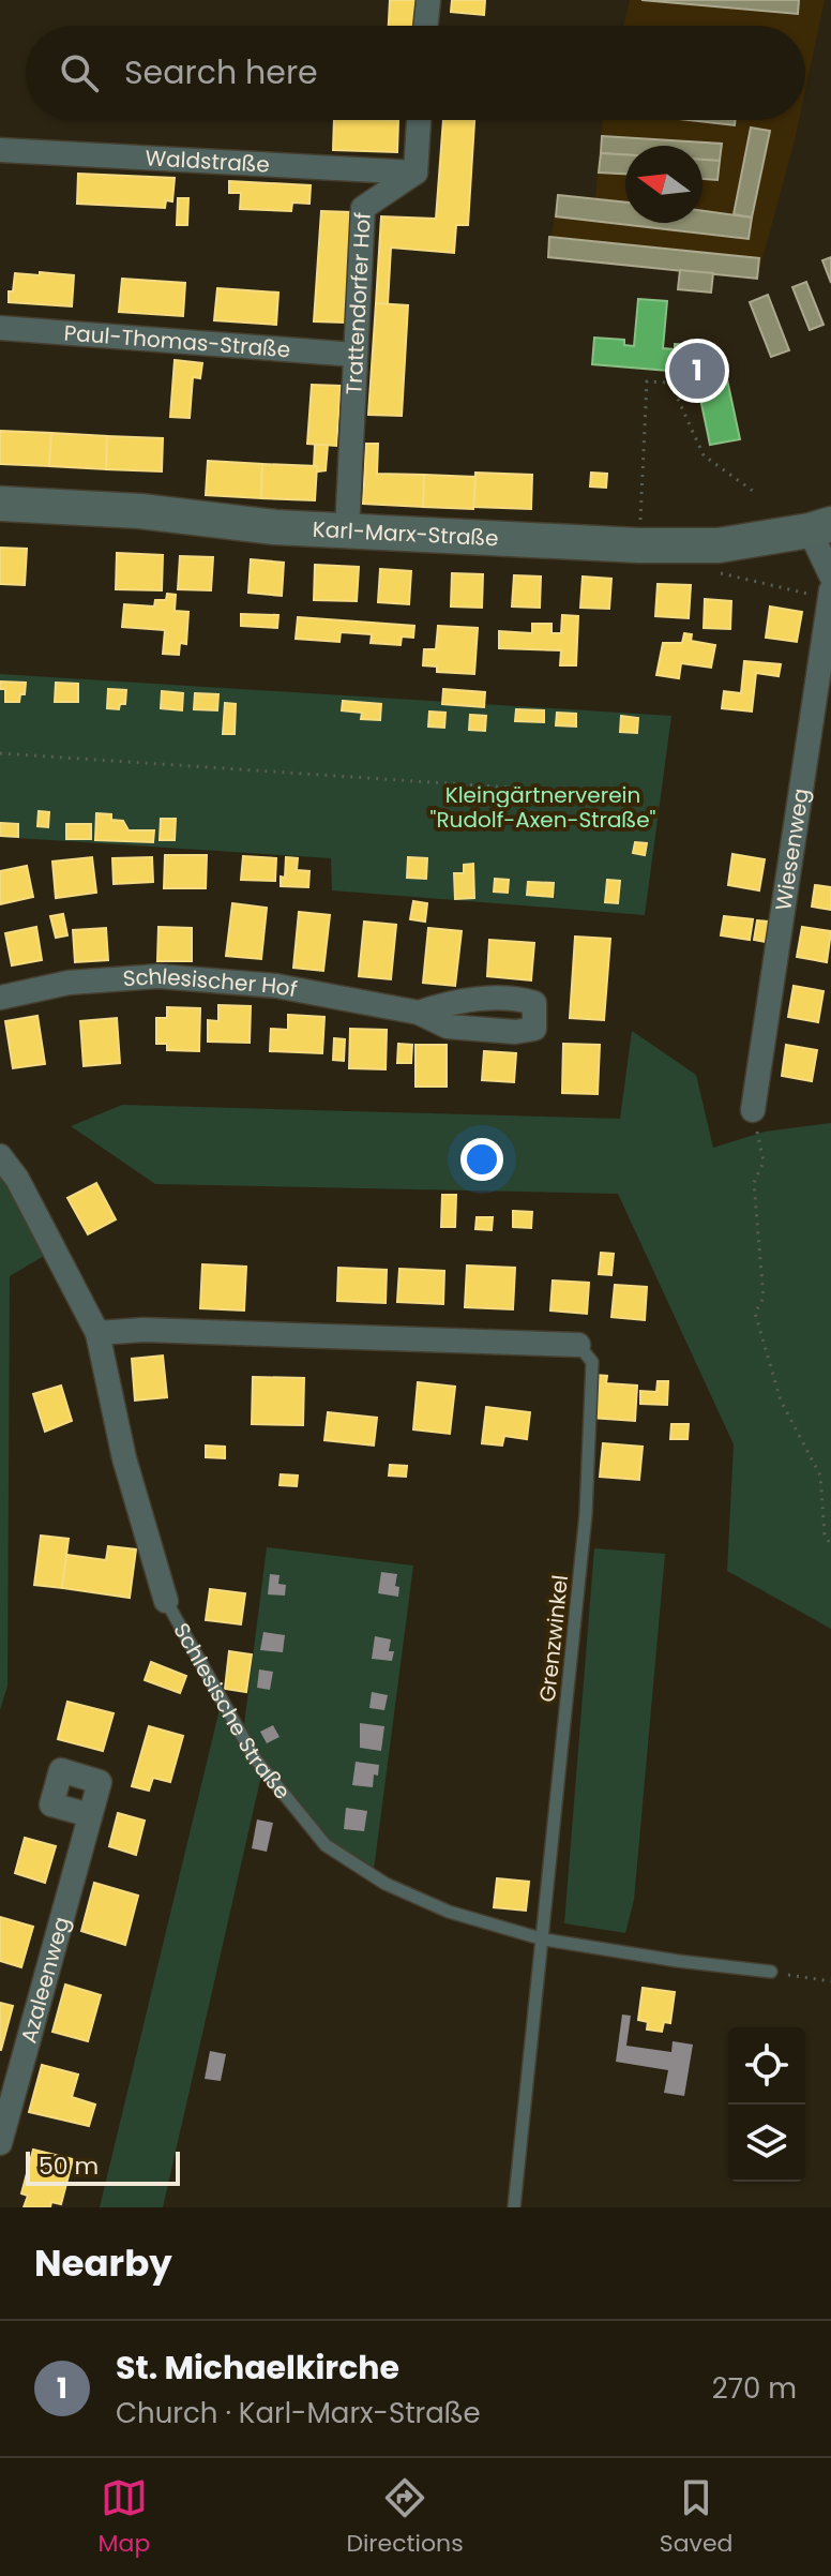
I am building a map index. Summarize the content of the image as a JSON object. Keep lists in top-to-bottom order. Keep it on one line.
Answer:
{"streets":{"main road":["Karl-Marx-Straße"],"street":["Waldstraße","Trattendorfer Hof","Paul-Thomas-Straße","Wiesenweg","Schlesischer Hof","Schlesische Straße","Azaleenweg"],"lane":["Grenzwinkel"]},"crossings":[["Waldstraße","Trattendorfer Hof"],["Trattendorfer Hof","Paul-Thomas-Straße"],["Trattendorfer Hof","Karl-Marx-Straße"],["Grenzwinkel","Schlesische Straße"]],"parks":["Kleingärtnerverein \"Rudolf-Axen-Straße\""],"scale_bar":"50 m","north":"left","page":{"search":"Search here","pins":"1","scale":"50 m","heading":"Nearby","list":[{"mark":"1","name":"St. Michaelkirche","note":"Church · Karl-Marx-Straße","value":"270 m"}],"nav":["Map","Directions","Saved"]}}
